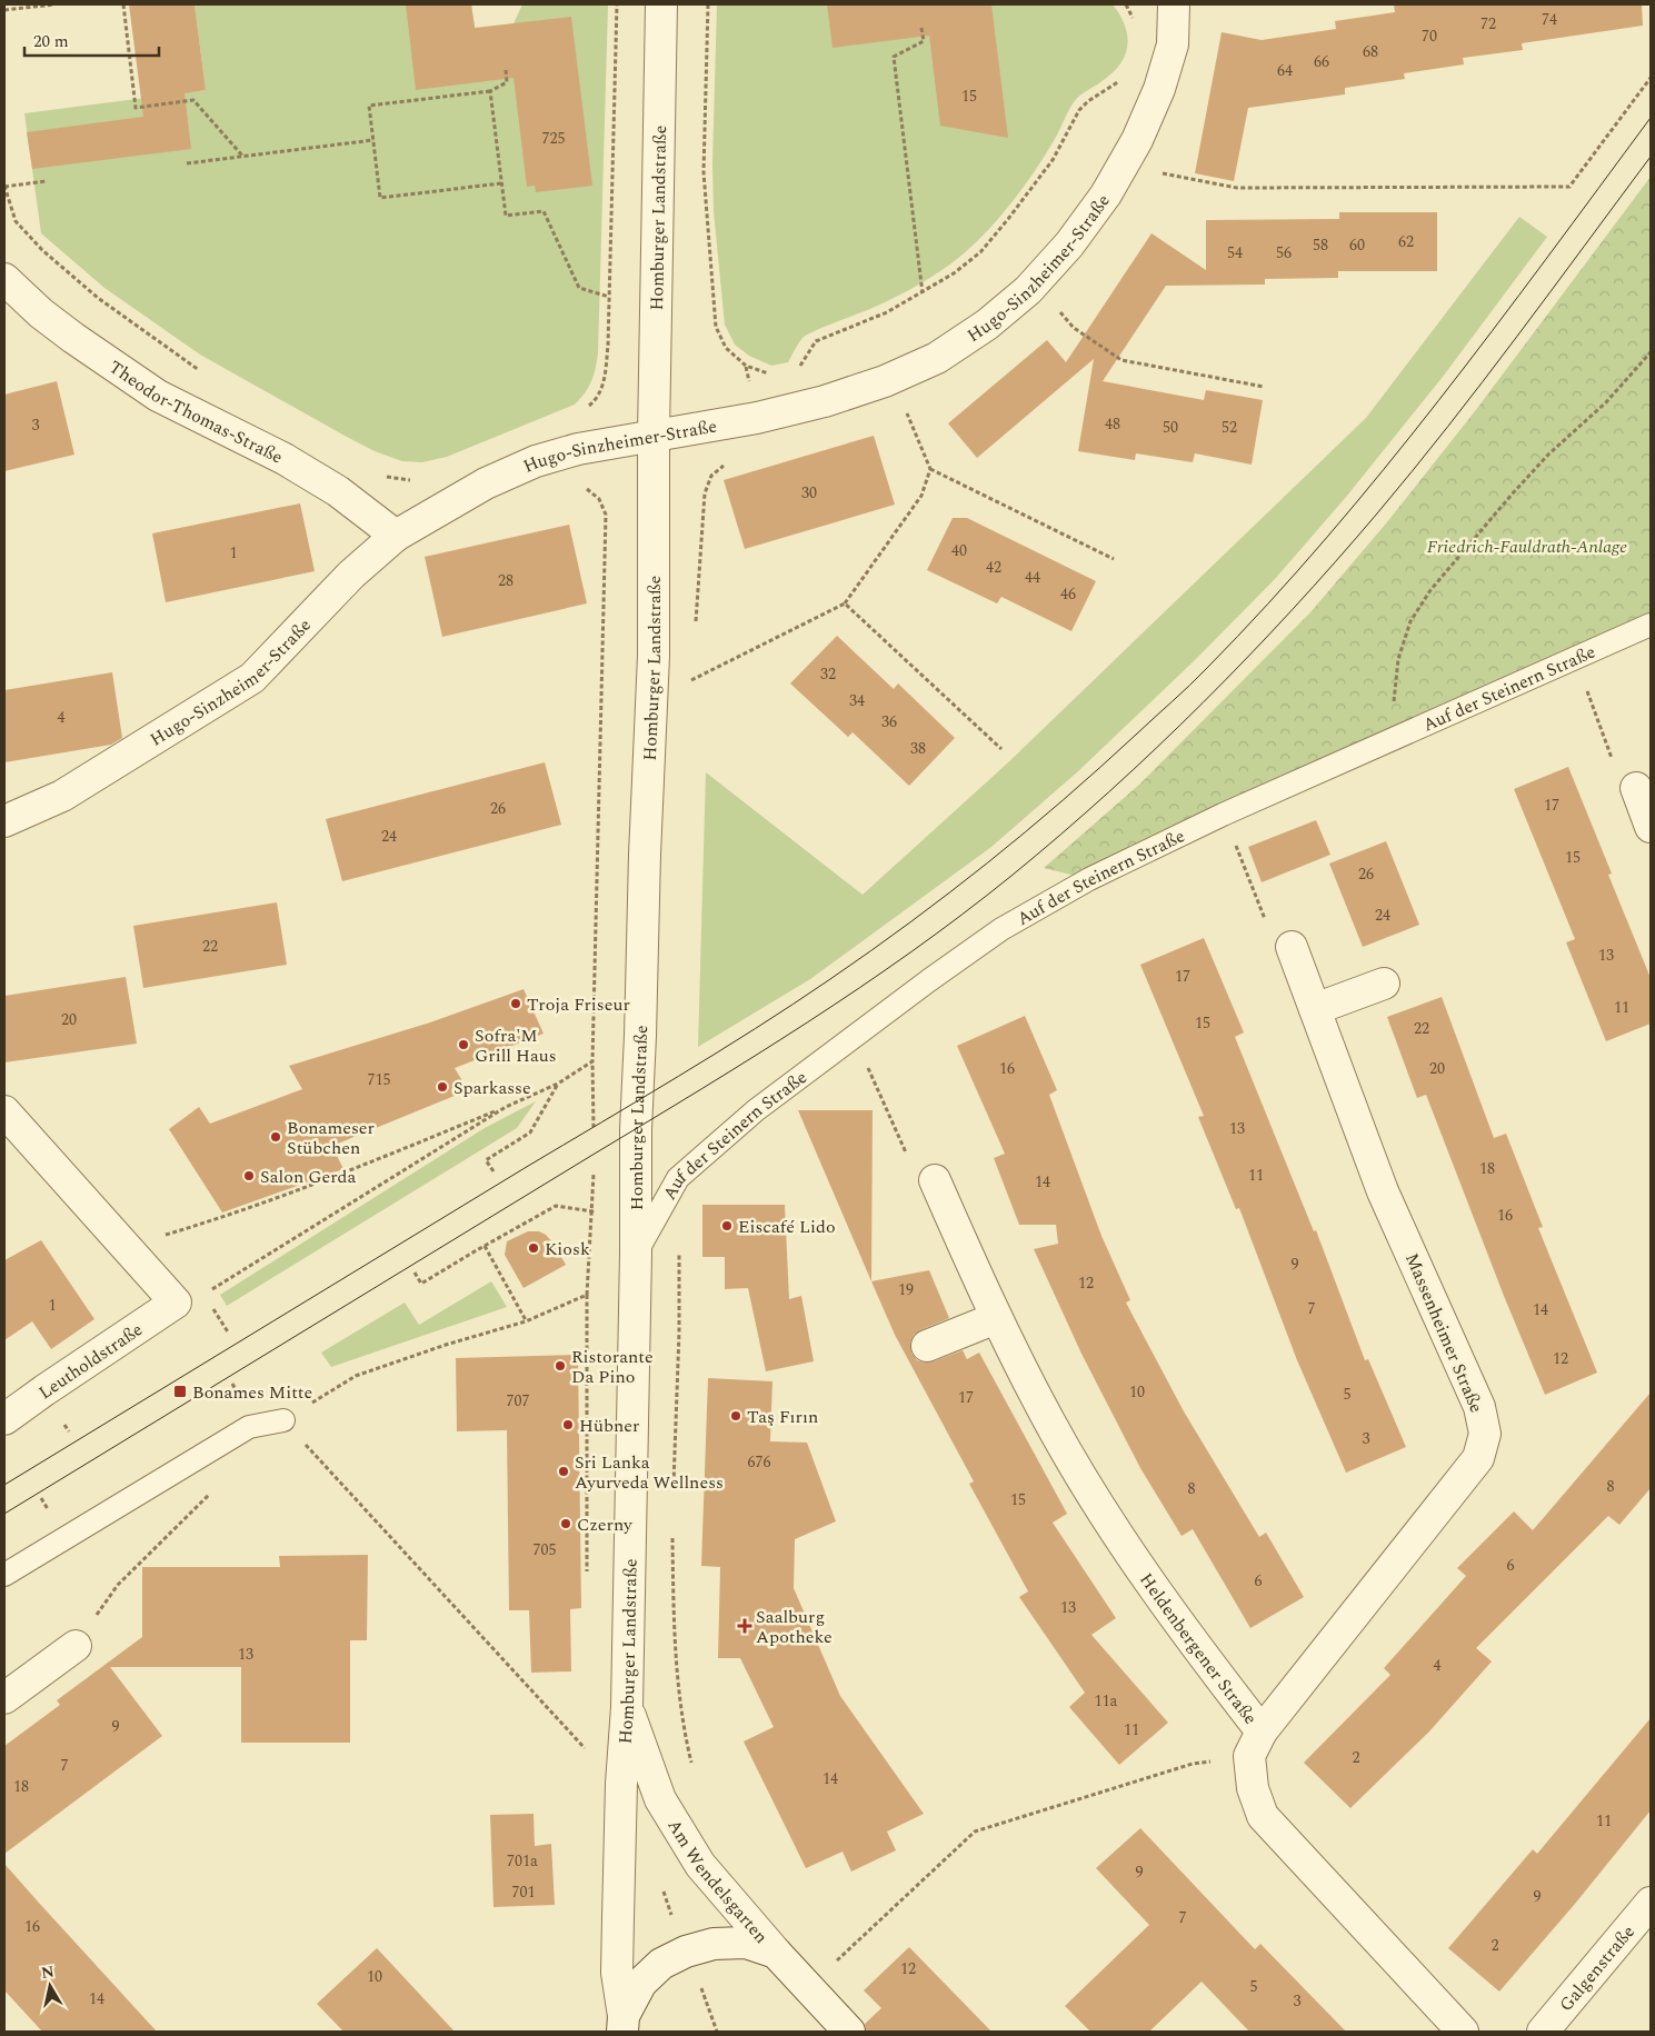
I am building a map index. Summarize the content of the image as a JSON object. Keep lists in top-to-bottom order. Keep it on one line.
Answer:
{"streets":{"street":["Homburger Landstraße","Hugo-Sinzheimer-Straße","Theodor-Thomas-Straße","Massenheimer Straße","Leutholdstraße","Heldenbergener Straße","Am Wendelsgarten","Galgenstraße"],"lane":["Auf der Steinern Straße"]},"crossings":[["Homburger Landstraße","Hugo-Sinzheimer-Straße"],["Homburger Landstraße","Auf der Steinern Straße"],["Homburger Landstraße","Am Wendelsgarten"],["Hugo-Sinzheimer-Straße","Theodor-Thomas-Straße"],["Massenheimer Straße","Heldenbergener Straße"]],"parks":["Friedrich-Fauldrath-Anlage"],"places":{"other":["Troja Friseur","Sofra'M Grill Haus","Sparkasse","Bonameser Stübchen","Salon Gerda","Eiscafé Lido","Kiosk","Ristorante Da Pino","Taş Fırın","Hübner","Sri Lanka Ayurveda Wellness","Czerny"],"transit":["Bonames Mitte"],"health":["Saalburg Apotheke"]},"house_numbers":["74","72","70","68","66","64","15","725","62","58","60","54","56","48","3","50","52","30","40","1","42","44","28","46","32","34","4","36","38","17","26","24","15","26","24","22","13","17","11","20","15","22","16","20","715","13","18","11","14","16","9","12","19","1","7","14","12","10","5","17","707","3","676","8","8","15","705","6","6","13","13","4","11a","9","11","2","7","14","18","11","701a","9","701","9","7","16","2","12","10","5","14","3"],"scale_bar":"20 m","north":"top"}
